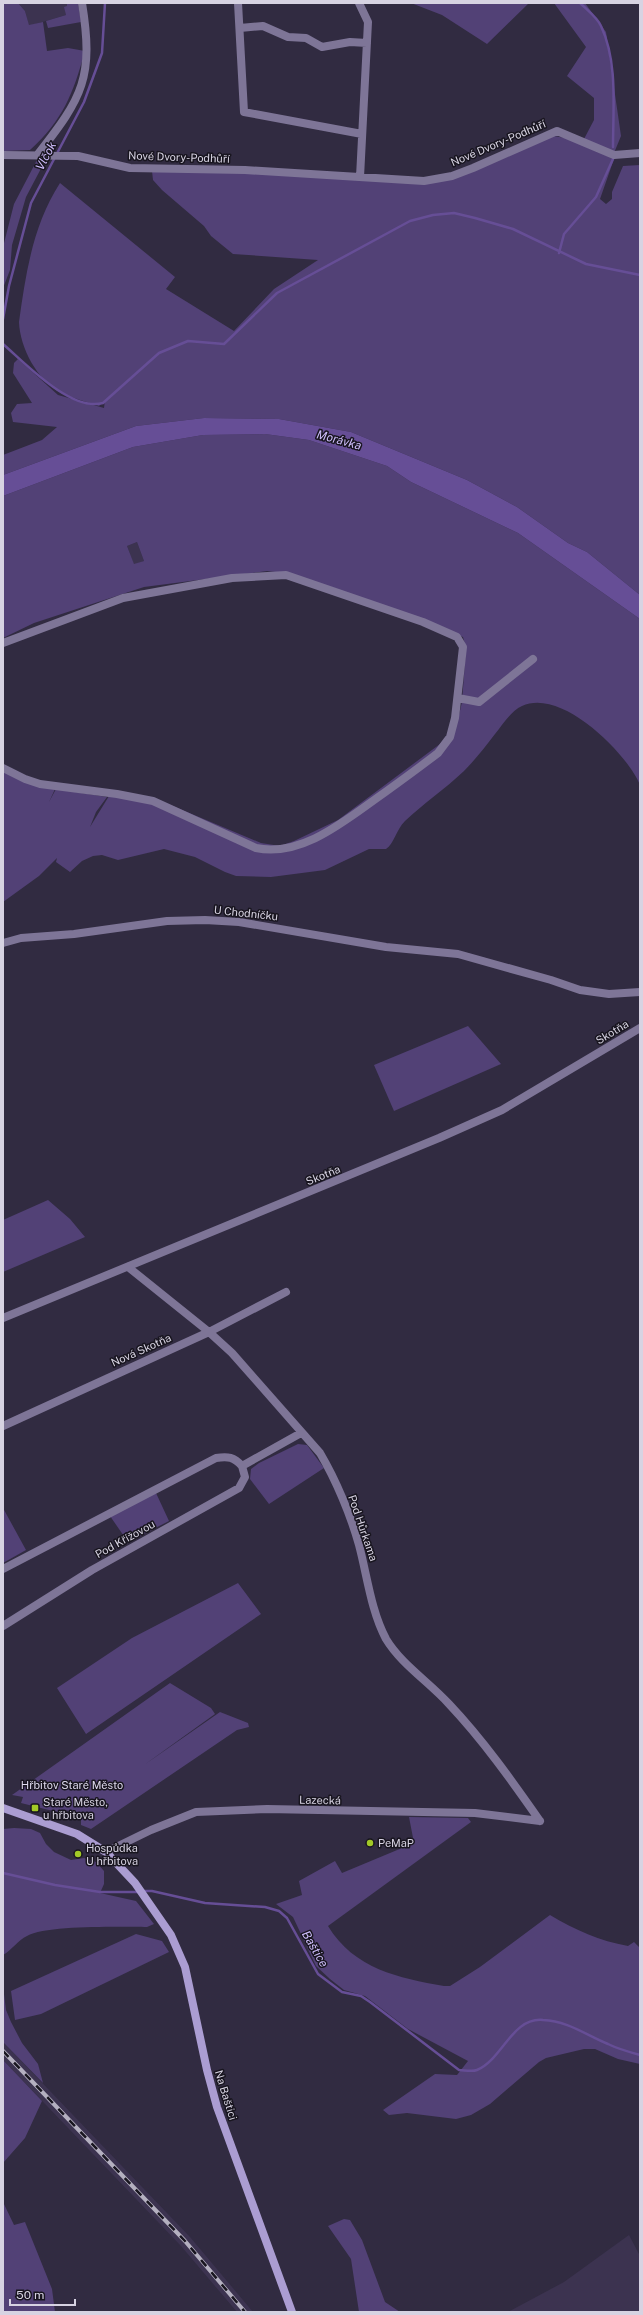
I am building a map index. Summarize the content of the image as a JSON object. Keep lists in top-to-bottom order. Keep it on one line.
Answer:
{"streets":{"main road":["Na Baštici"],"street":["Nové Dvory-Podhůří","U Chodníčku","Skotňa","Nová Skotňa","Pod Hůrkama","Pod Křížovou","Lazecká"]},"crossings":[["Skotňa","Pod Hůrkama"],["Nová Skotňa","Pod Hůrkama"],["Pod Hůrkama","Lazecká"],["Lazecká","Na Baštici"]],"water":["Vlčok","Morávka","Baštice"],"parks":["Hřbitov Staré Město"],"places":{"transit":["Staré Město, u hřbitova"],"other":["PeMaP","Hospůdka U hřbitova"]},"scale_bar":"50 m"}
